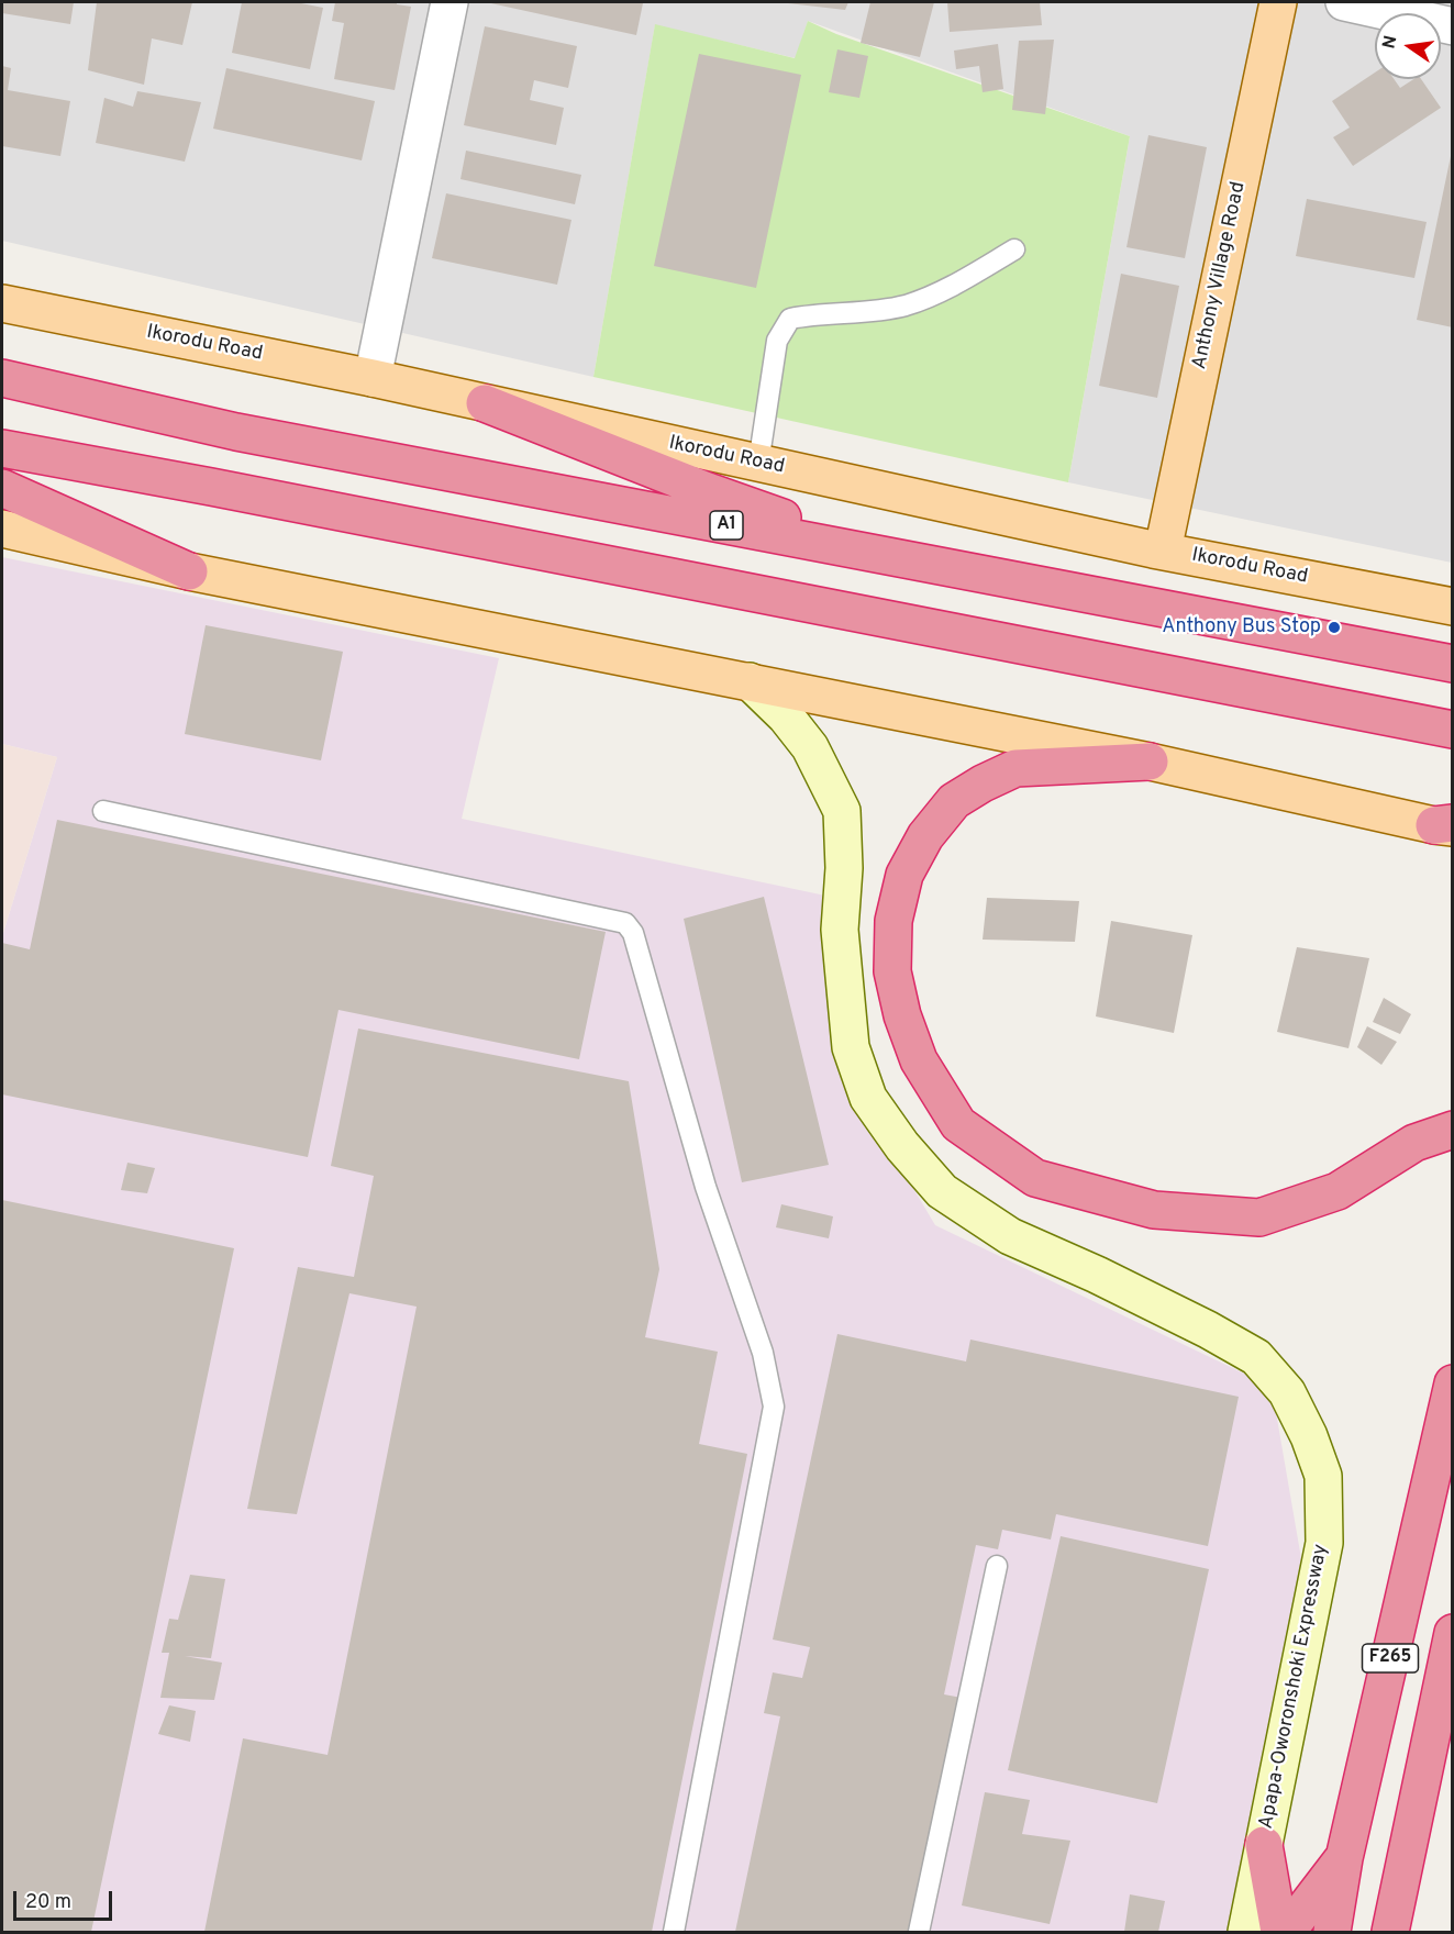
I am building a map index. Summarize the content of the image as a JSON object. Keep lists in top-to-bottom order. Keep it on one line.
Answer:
{"streets":{"highway":["A1","F265"],"main road":["Anthony Village Road","Ikorodu Road","Apapa-Oworonshoki Expressway"]},"crossings":[["Anthony Village Road","Ikorodu Road"]],"places":["Anthony Bus Stop"],"scale_bar":"20 m","north":"left"}
